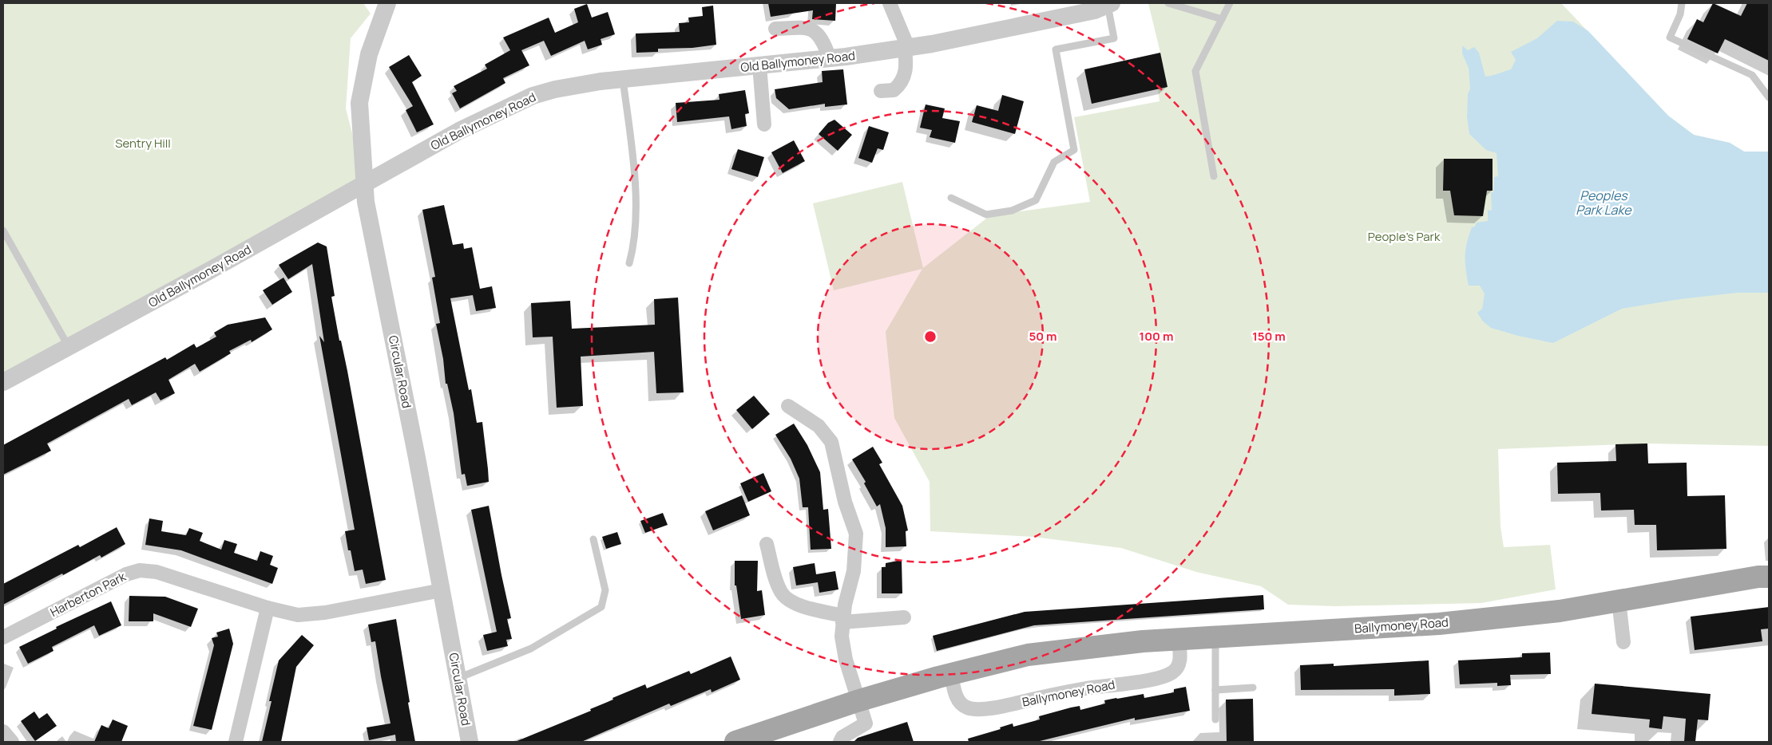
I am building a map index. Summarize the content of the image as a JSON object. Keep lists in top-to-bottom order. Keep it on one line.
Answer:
{"streets":{"main road":["Ballymoney Road"],"street":["Old Ballymoney Road","Circular Road","Harberton Park"]},"crossings":[["Old Ballymoney Road","Circular Road"],["Circular Road","Harberton Park"]],"water":["Peoples Park Lake"],"parks":["Sentry Hill","People's Park"],"rings":["50 m","100 m","150 m"]}
